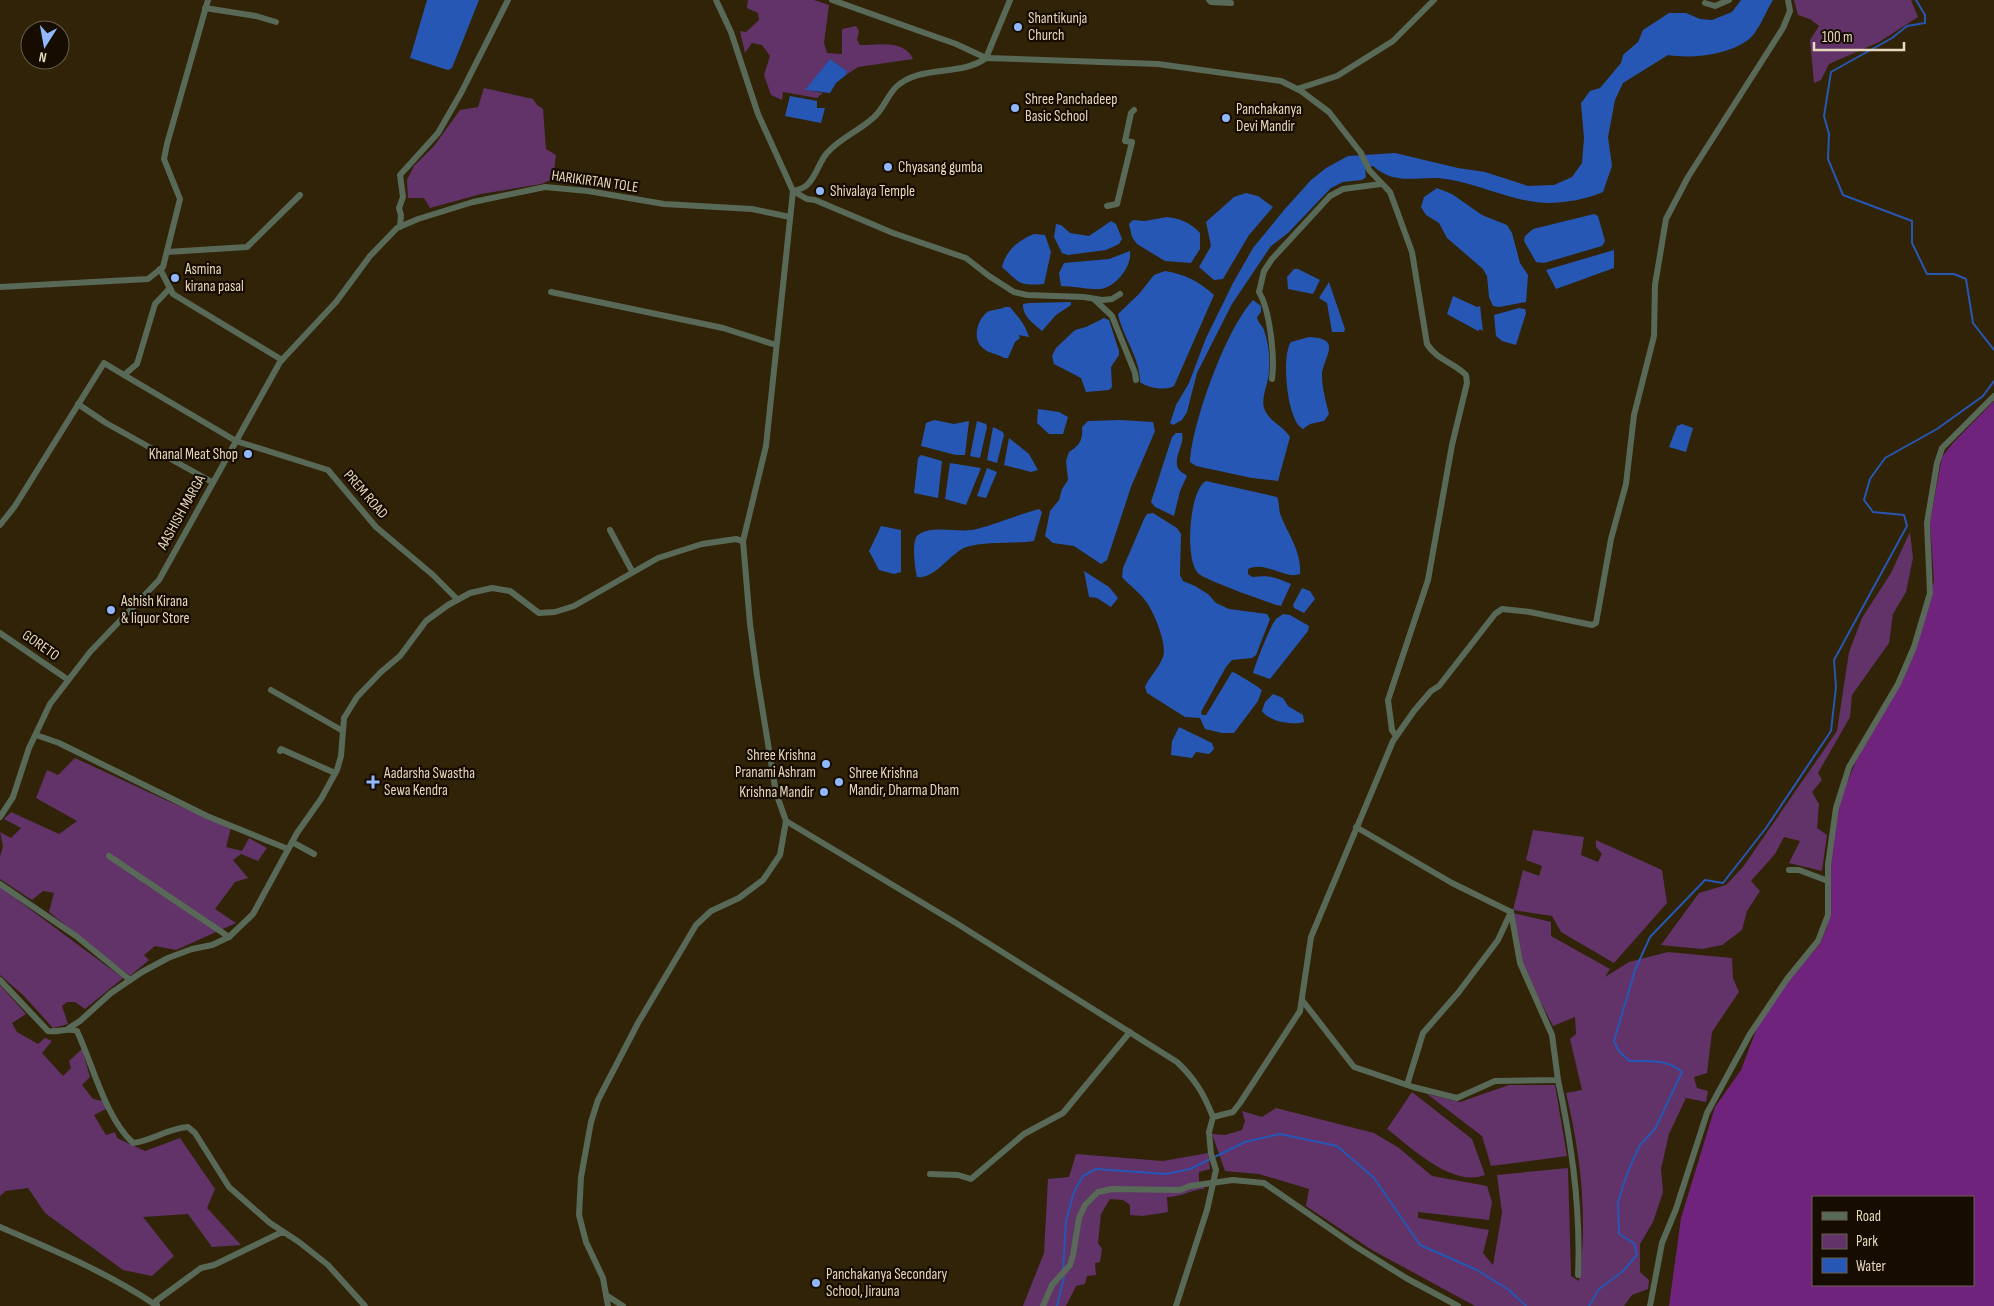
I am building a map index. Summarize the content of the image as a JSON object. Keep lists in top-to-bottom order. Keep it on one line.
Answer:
{"streets":{"street":["HARIKIRTAN TOLE","PREM ROAD","AASHISH MARGA","GORETO"]},"crossings":[["HARIKIRTAN TOLE","AASHISH MARGA"],["PREM ROAD","AASHISH MARGA"],["AASHISH MARGA","GORETO"]],"places":{"other":["Shantikunja Church","Shree Panchadeep Basic School","Panchakanya Devi Mandir","Chyasang gumba","Shivalaya Temple","Asmina kirana pasal","Khanal Meat Shop","Ashish Kirana & liquor Store","Shree Krishna Pranami Ashram","Shree Krishna Mandir, Dharma Dham","Krishna Mandir","Panchakanya Secondary School, Jirauna"],"health":["Aadarsha Swastha Sewa Kendra"]},"legend":["Road","Park","Water"],"scale_bar":"100 m","north":"bottom"}
